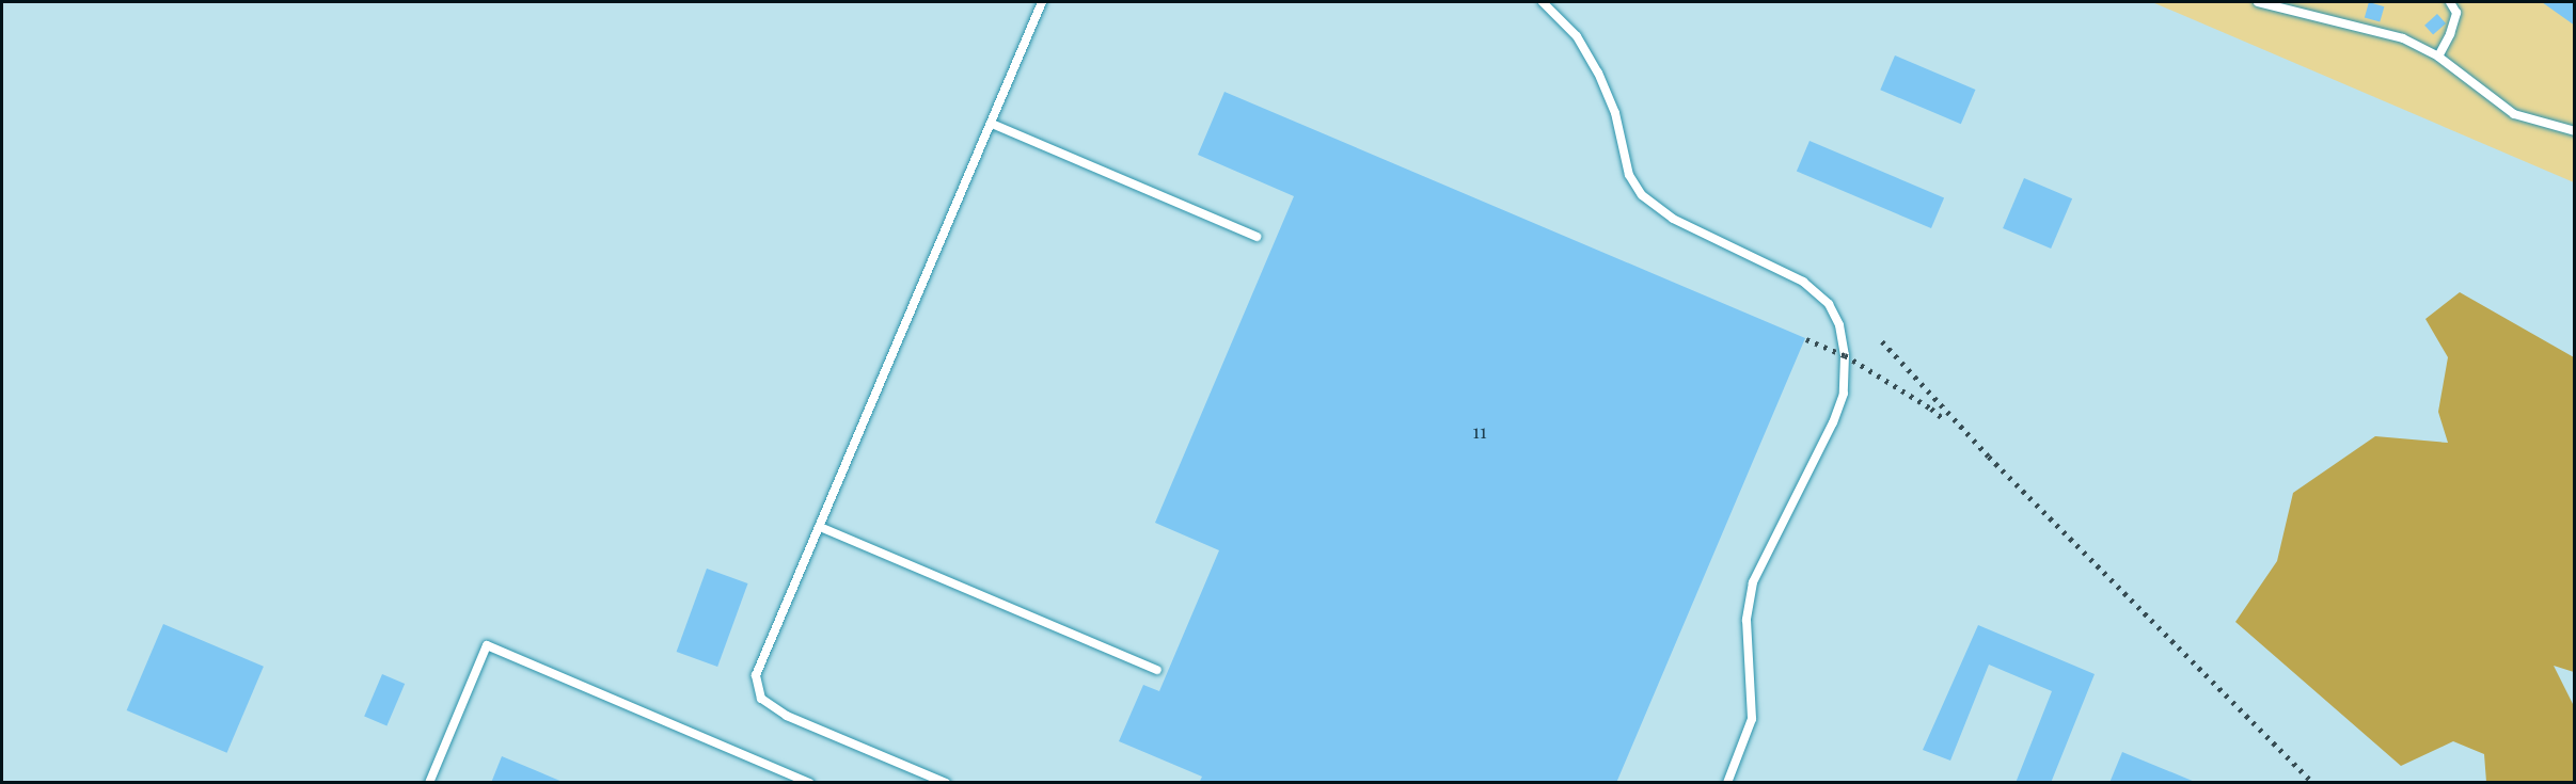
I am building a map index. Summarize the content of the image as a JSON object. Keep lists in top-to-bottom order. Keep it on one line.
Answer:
{"house_numbers":["11"]}
